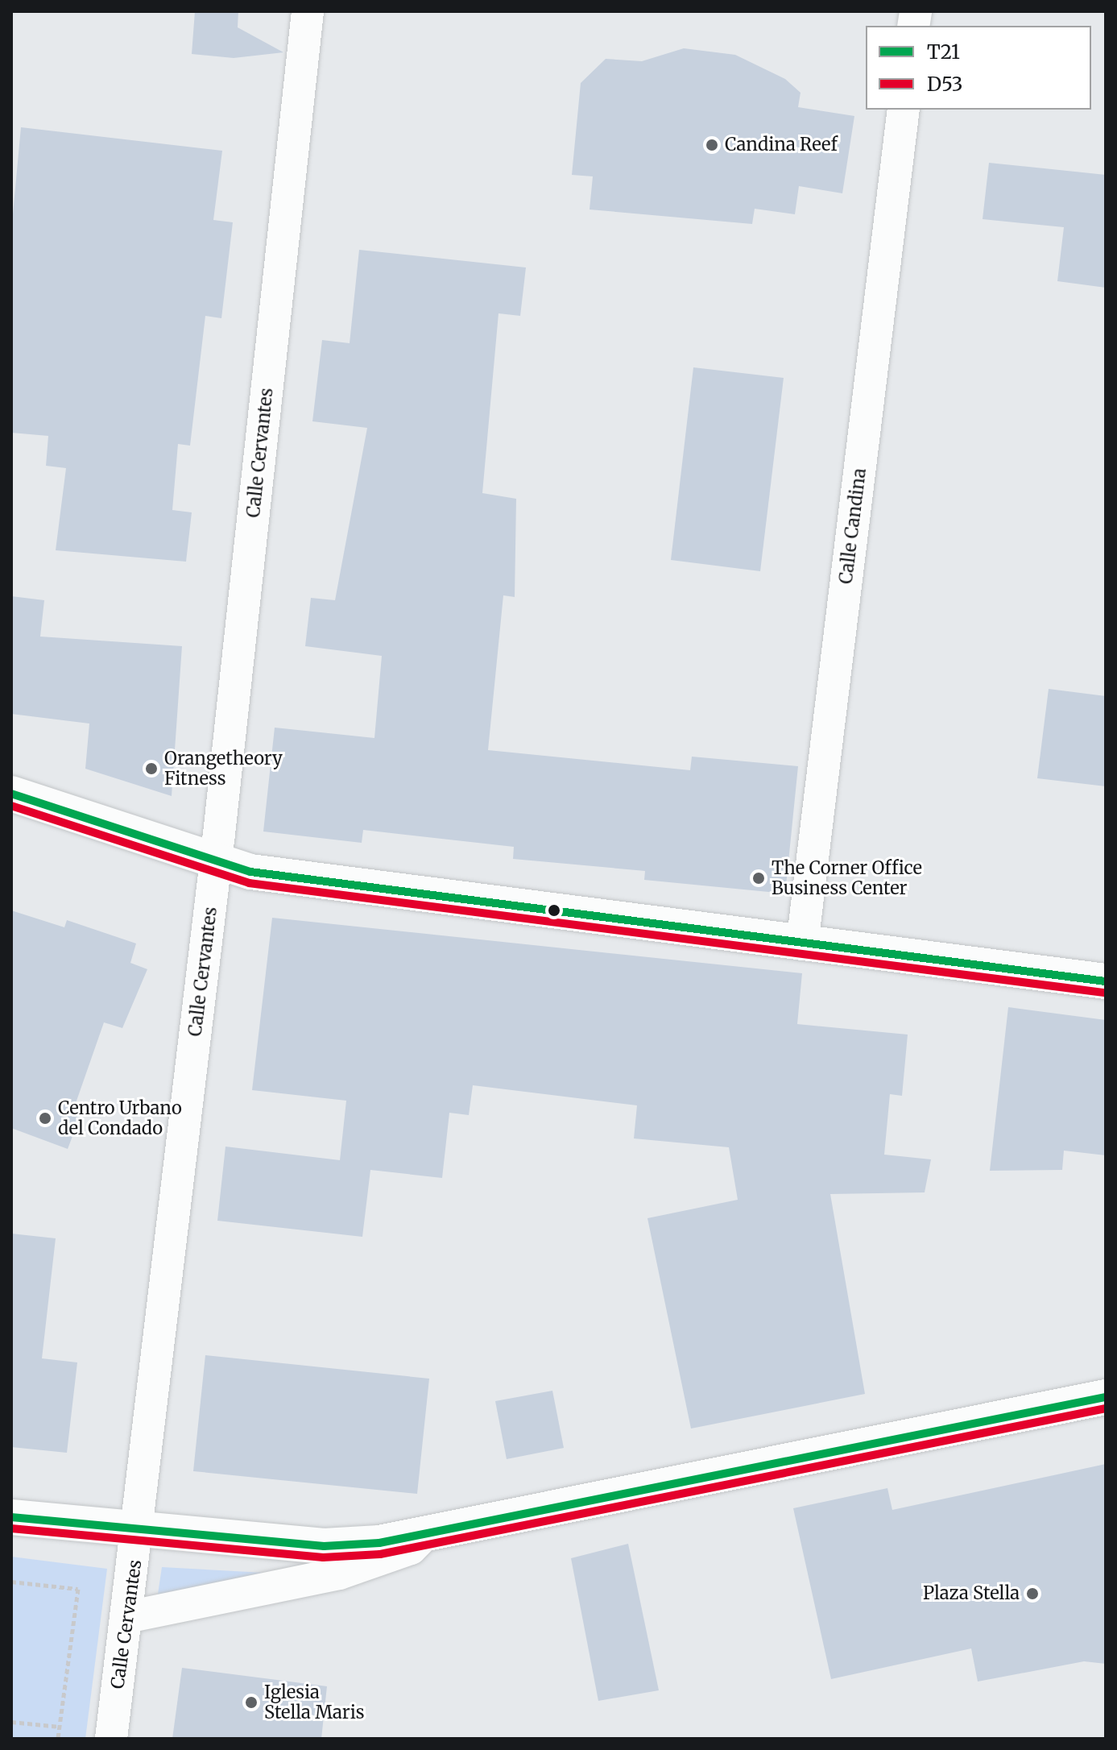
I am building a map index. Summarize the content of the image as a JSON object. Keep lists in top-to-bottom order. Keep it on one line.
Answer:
{"streets":{"street":["Calle Cervantes","Calle Candina"]},"places":["Candina Reef","Orangetheory Fitness","The Corner Office Business Center","Centro Urbano del Condado","Plaza Stella","Iglesia Stella Maris"],"lines":["transit line T21","transit line D53"],"legend":["T21","D53"]}
